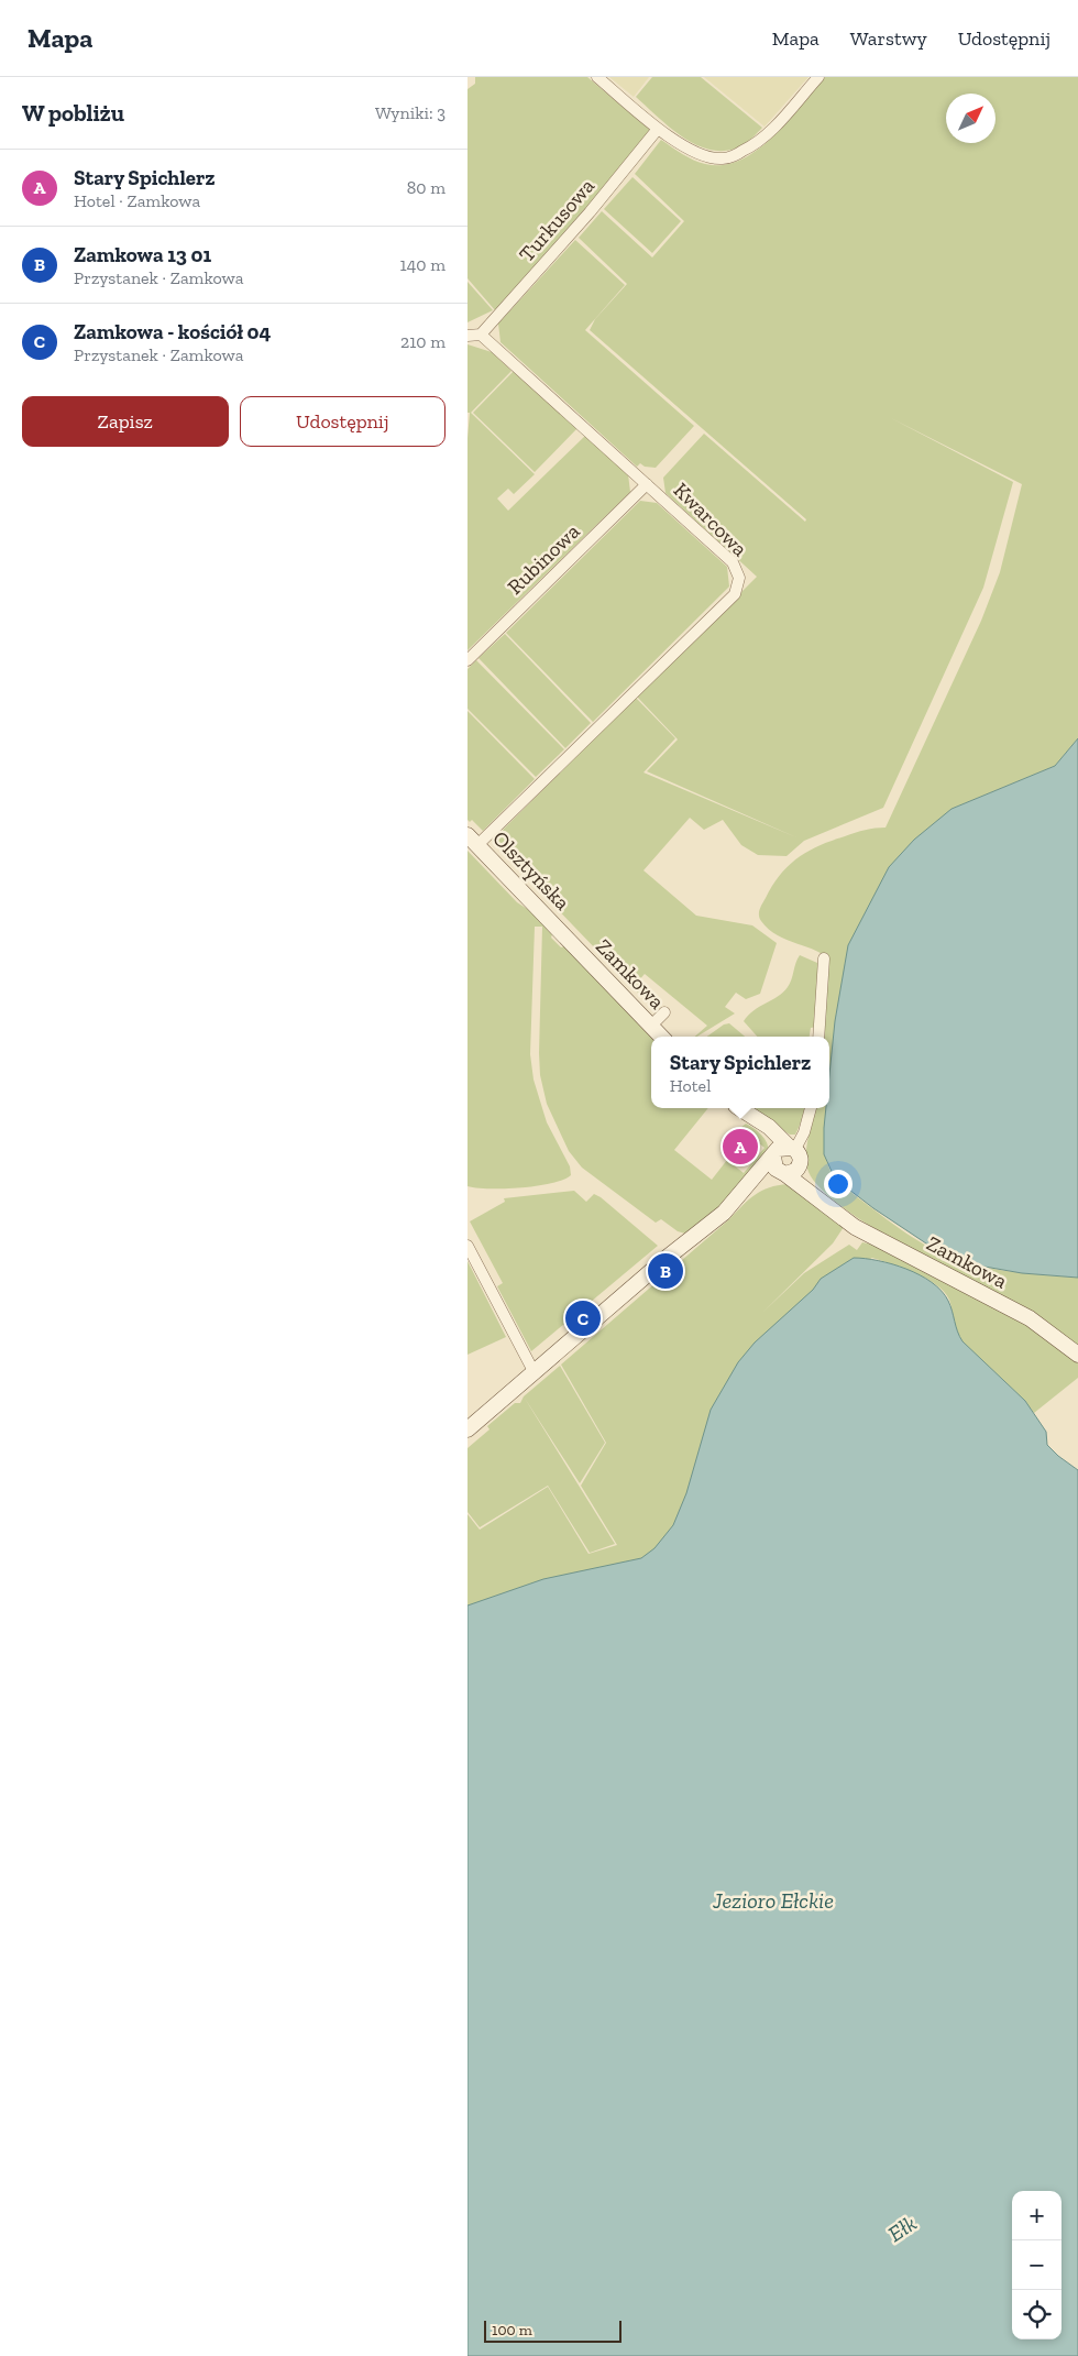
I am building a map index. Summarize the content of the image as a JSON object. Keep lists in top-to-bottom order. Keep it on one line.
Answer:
{"streets":{"street":["Turkusowa","Kwarcowa","Rubinowa","Olsztyńska","Zamkowa"]},"crossings":[["Turkusowa","Kwarcowa"],["Kwarcowa","Rubinowa"],["Kwarcowa","Olsztyńska"],["Olsztyńska","Zamkowa"]],"water":["Jezioro Ełckie","Ełk"],"scale_bar":"100 m","north":"top right","page":{"header":"Mapa","nav":["Mapa","Warstwy","Udostępnij"],"heading":["W pobliżu","Wyniki: 3"],"list":[{"mark":"A","name":"Stary Spichlerz","note":"Hotel · Zamkowa","value":"80 m"},{"mark":"B","name":"Zamkowa 13 01","note":"Przystanek · Zamkowa","value":"140 m"},{"mark":"C","name":"Zamkowa - kościół 04","note":"Przystanek · Zamkowa","value":"210 m"}],"buttons":["Zapisz","Udostępnij"],"popup":["Stary Spichlerz","Hotel"],"pins":["A","B","C"],"map_buttons":["+","−"],"scale":"100 m"}}
